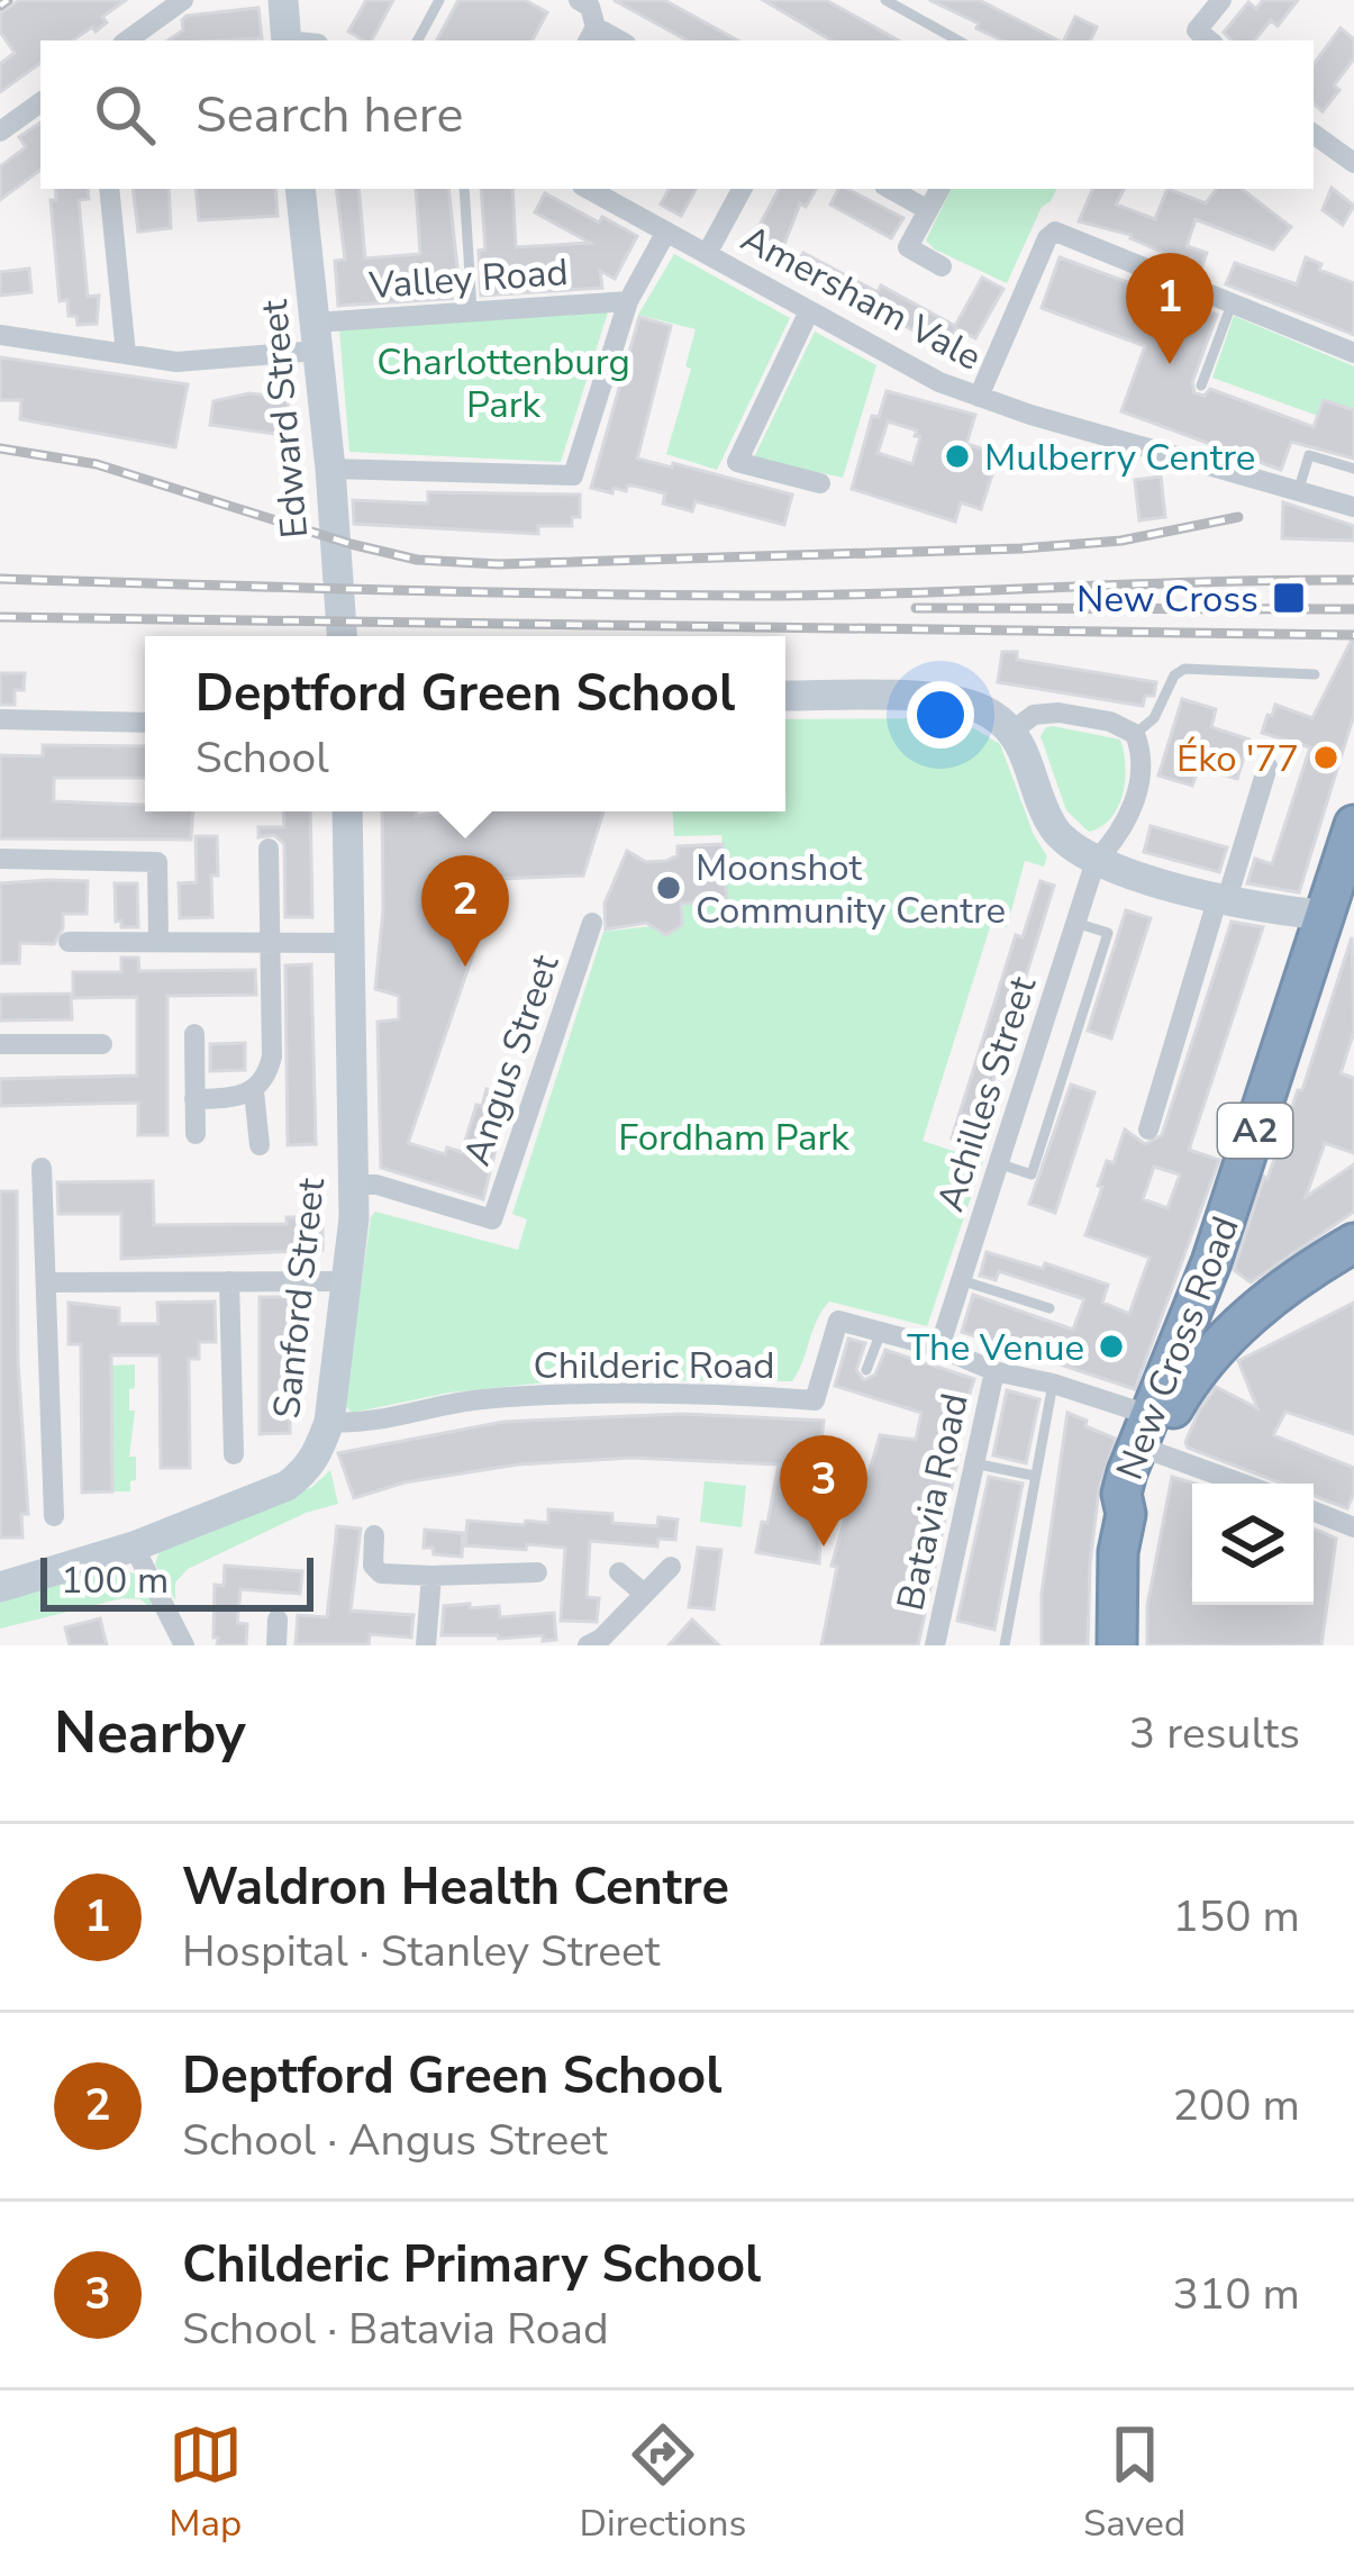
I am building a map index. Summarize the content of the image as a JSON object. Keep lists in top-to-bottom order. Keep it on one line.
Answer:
{"streets":{"highway":["A2","New Cross Road"],"main road":["Edward Street","Sanford Street"],"street":["Valley Road","Amersham Vale","Angus Street","Achilles Street","Childeric Road","Batavia Road"]},"crossings":[["Valley Road","Edward Street"],["Angus Street","Sanford Street"],["Achilles Street","Childeric Road"],["A2","New Cross Road"],["A2","Childeric Road"],["Sanford Street","Childeric Road"],["New Cross Road","Childeric Road"],["Childeric Road","Batavia Road"]],"parks":["Charlottenburg Park","Fordham Park"],"places":{"other":["Mulberry Centre","Éko '77","Moonshot Community Centre","The Venue"],"transit":["New Cross"]},"scale_bar":"100 m","page":{"search":"Search here","pins":["1","2","3"],"popup":["Deptford Green School","School"],"scale":"100 m","heading":["Nearby","3 results"],"list":[{"mark":"1","name":"Waldron Health Centre","note":"Hospital · Stanley Street","value":"150 m"},{"mark":"2","name":"Deptford Green School","note":"School · Angus Street","value":"200 m"},{"mark":"3","name":"Childeric Primary School","note":"School · Batavia Road","value":"310 m"}],"nav":["Map","Directions","Saved"]}}
